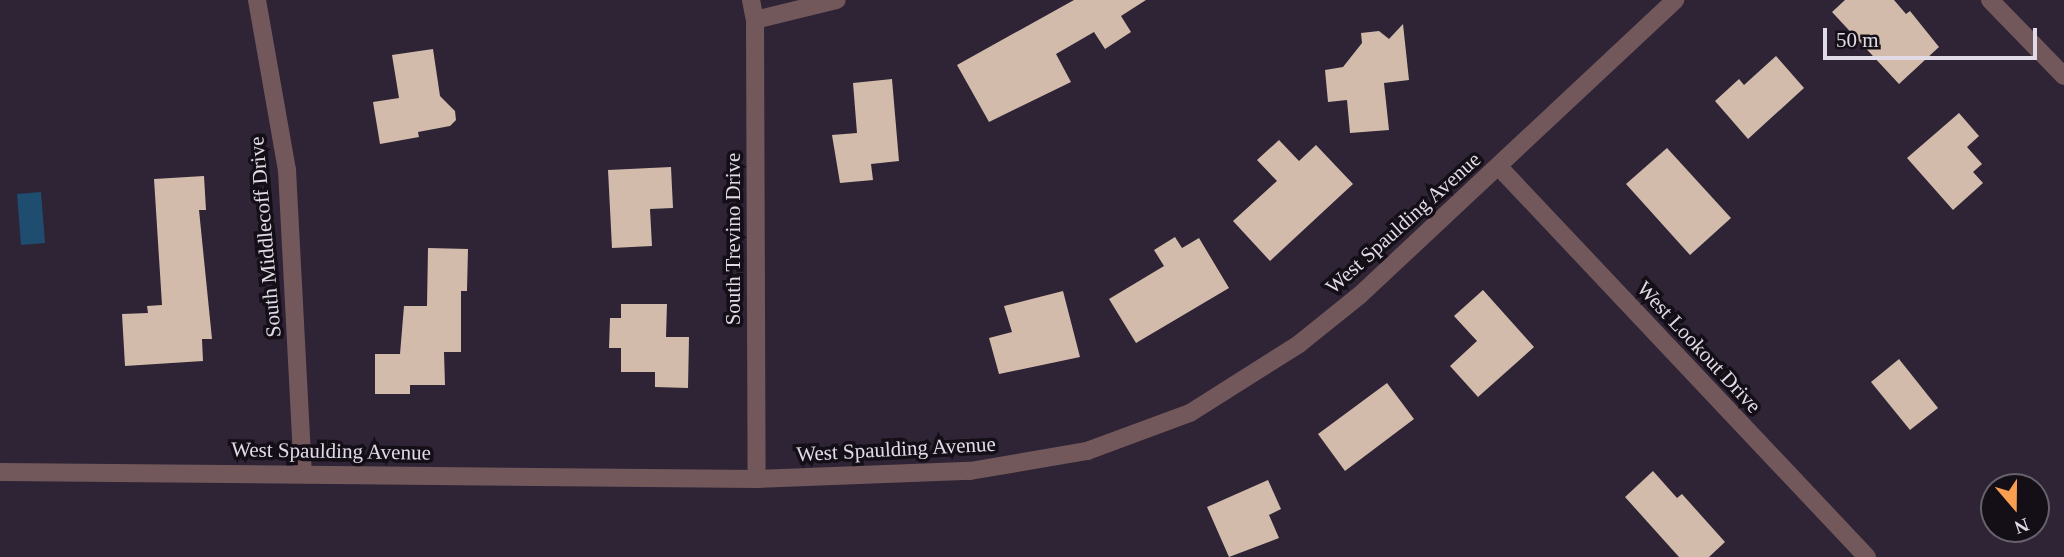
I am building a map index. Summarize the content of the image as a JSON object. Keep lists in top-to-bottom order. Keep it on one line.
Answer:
{"streets":{"street":["West Spaulding Avenue","South Middlecoff Drive","South Trevino Drive","West Lookout Drive"]},"crossings":[["West Spaulding Avenue","South Middlecoff Drive"],["West Spaulding Avenue","South Trevino Drive"],["West Spaulding Avenue","West Lookout Drive"]],"scale_bar":"50 m","north":"bottom"}
